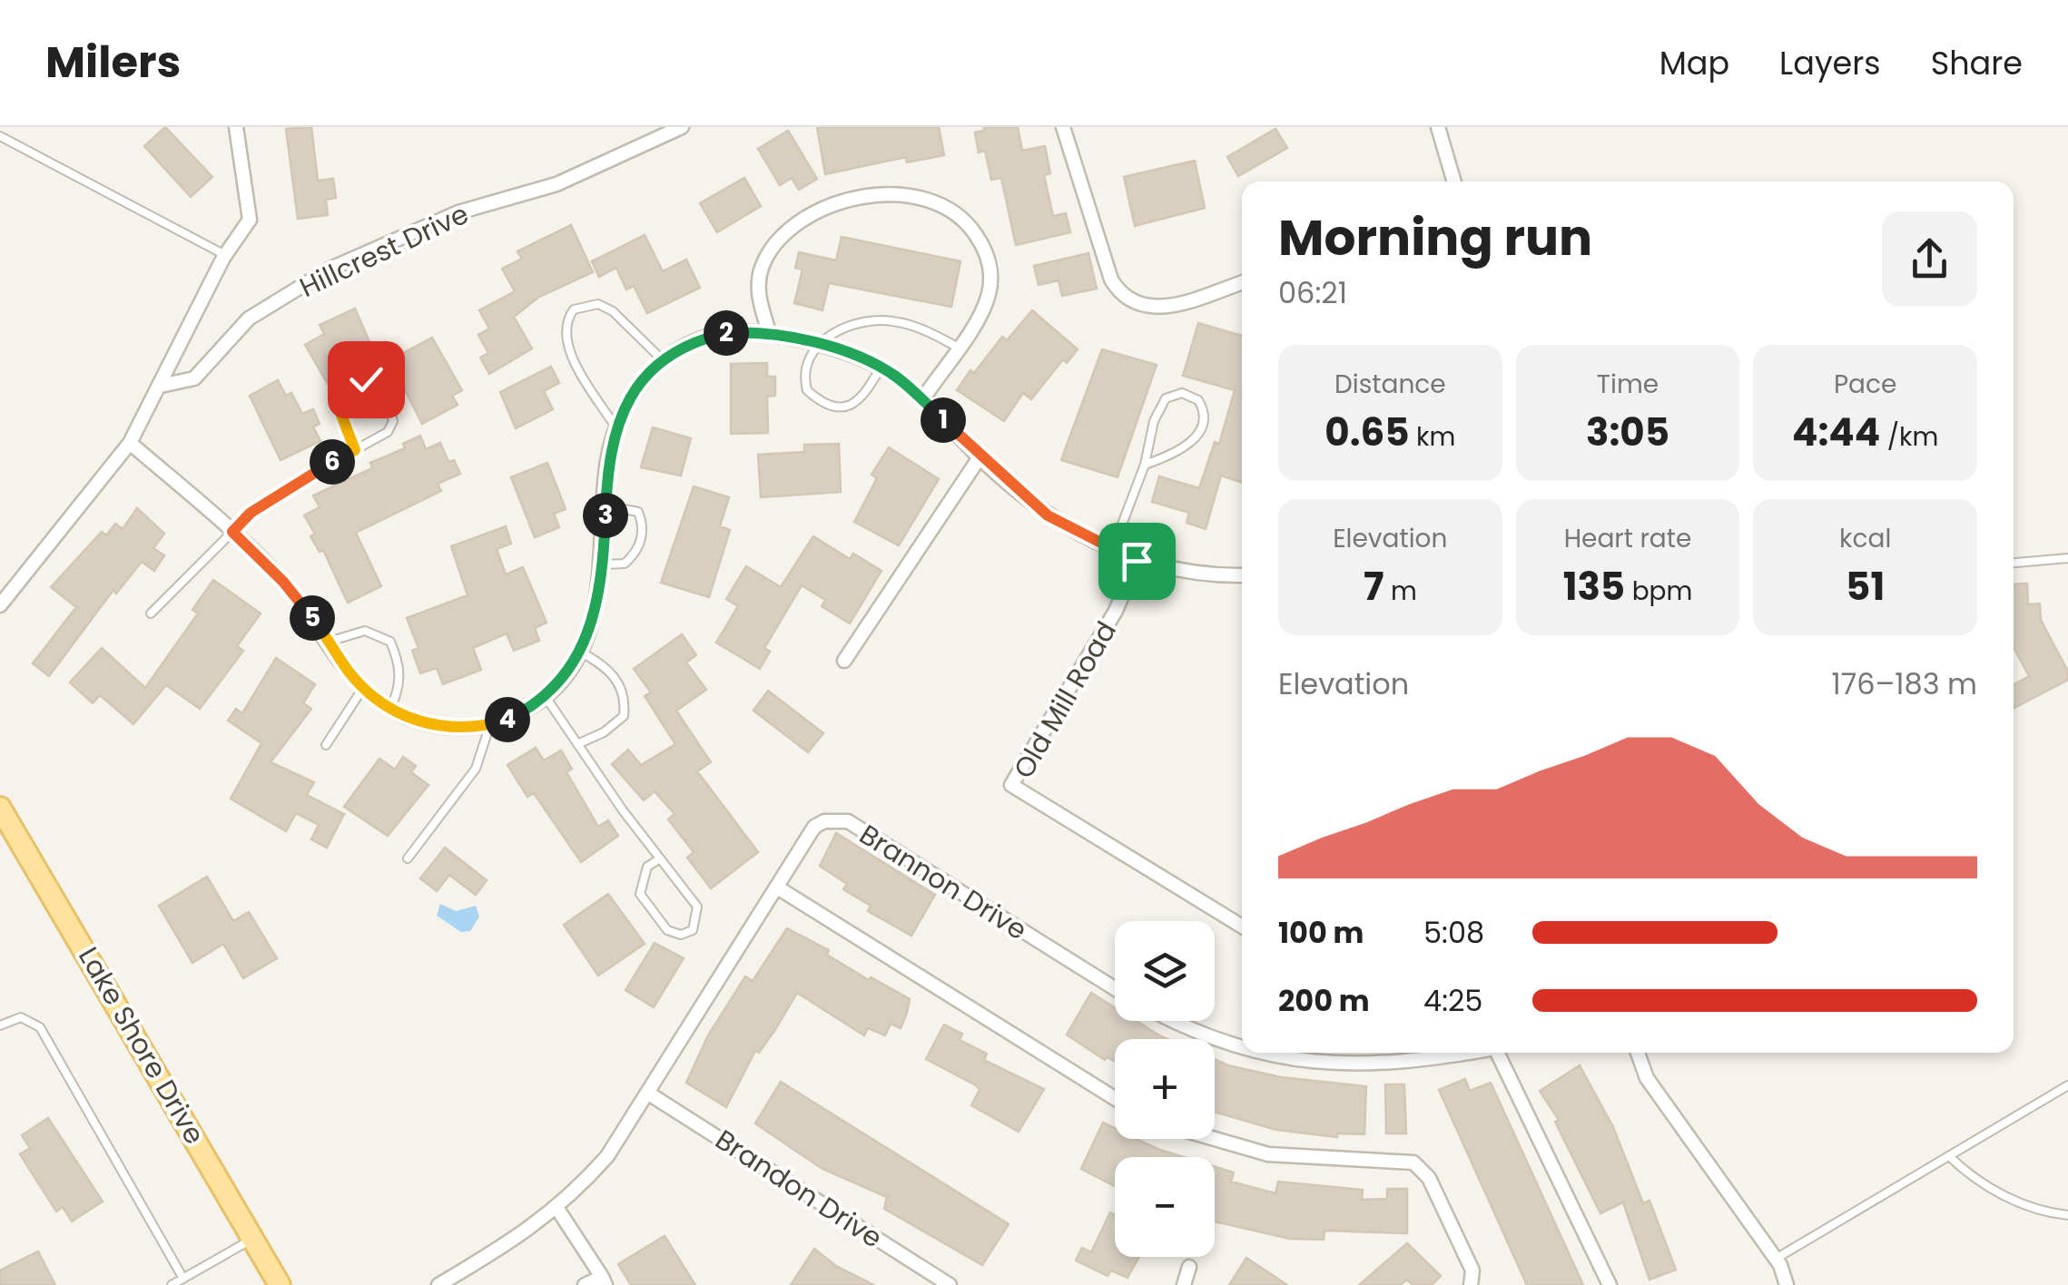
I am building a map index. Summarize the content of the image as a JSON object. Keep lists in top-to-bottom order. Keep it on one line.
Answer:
{"streets":{"main road":["Lake Shore Drive"],"street":["Hillcrest Drive","Old Mill Road","Brannon Drive","Brandon Drive"]},"crossings":[["Brannon Drive","Brandon Drive"]],"page":{"header":"Milers","nav":["Map","Layers","Share"],"heading":["Morning run","06:21"],"pins":["2","1","6","3","5","4"],"stats":[["Distance","0.65 km"],["Time","3:05"],["Pace","4:44 /km"],["Elevation","7 m"],["Heart rate","135 bpm"],["kcal","51"]],"chart":["Elevation","176–183 m"],"list":[{"name":"100 m","note":"5:08"},{"name":"200 m","note":"4:25"}],"map_buttons":["+","−"]}}
